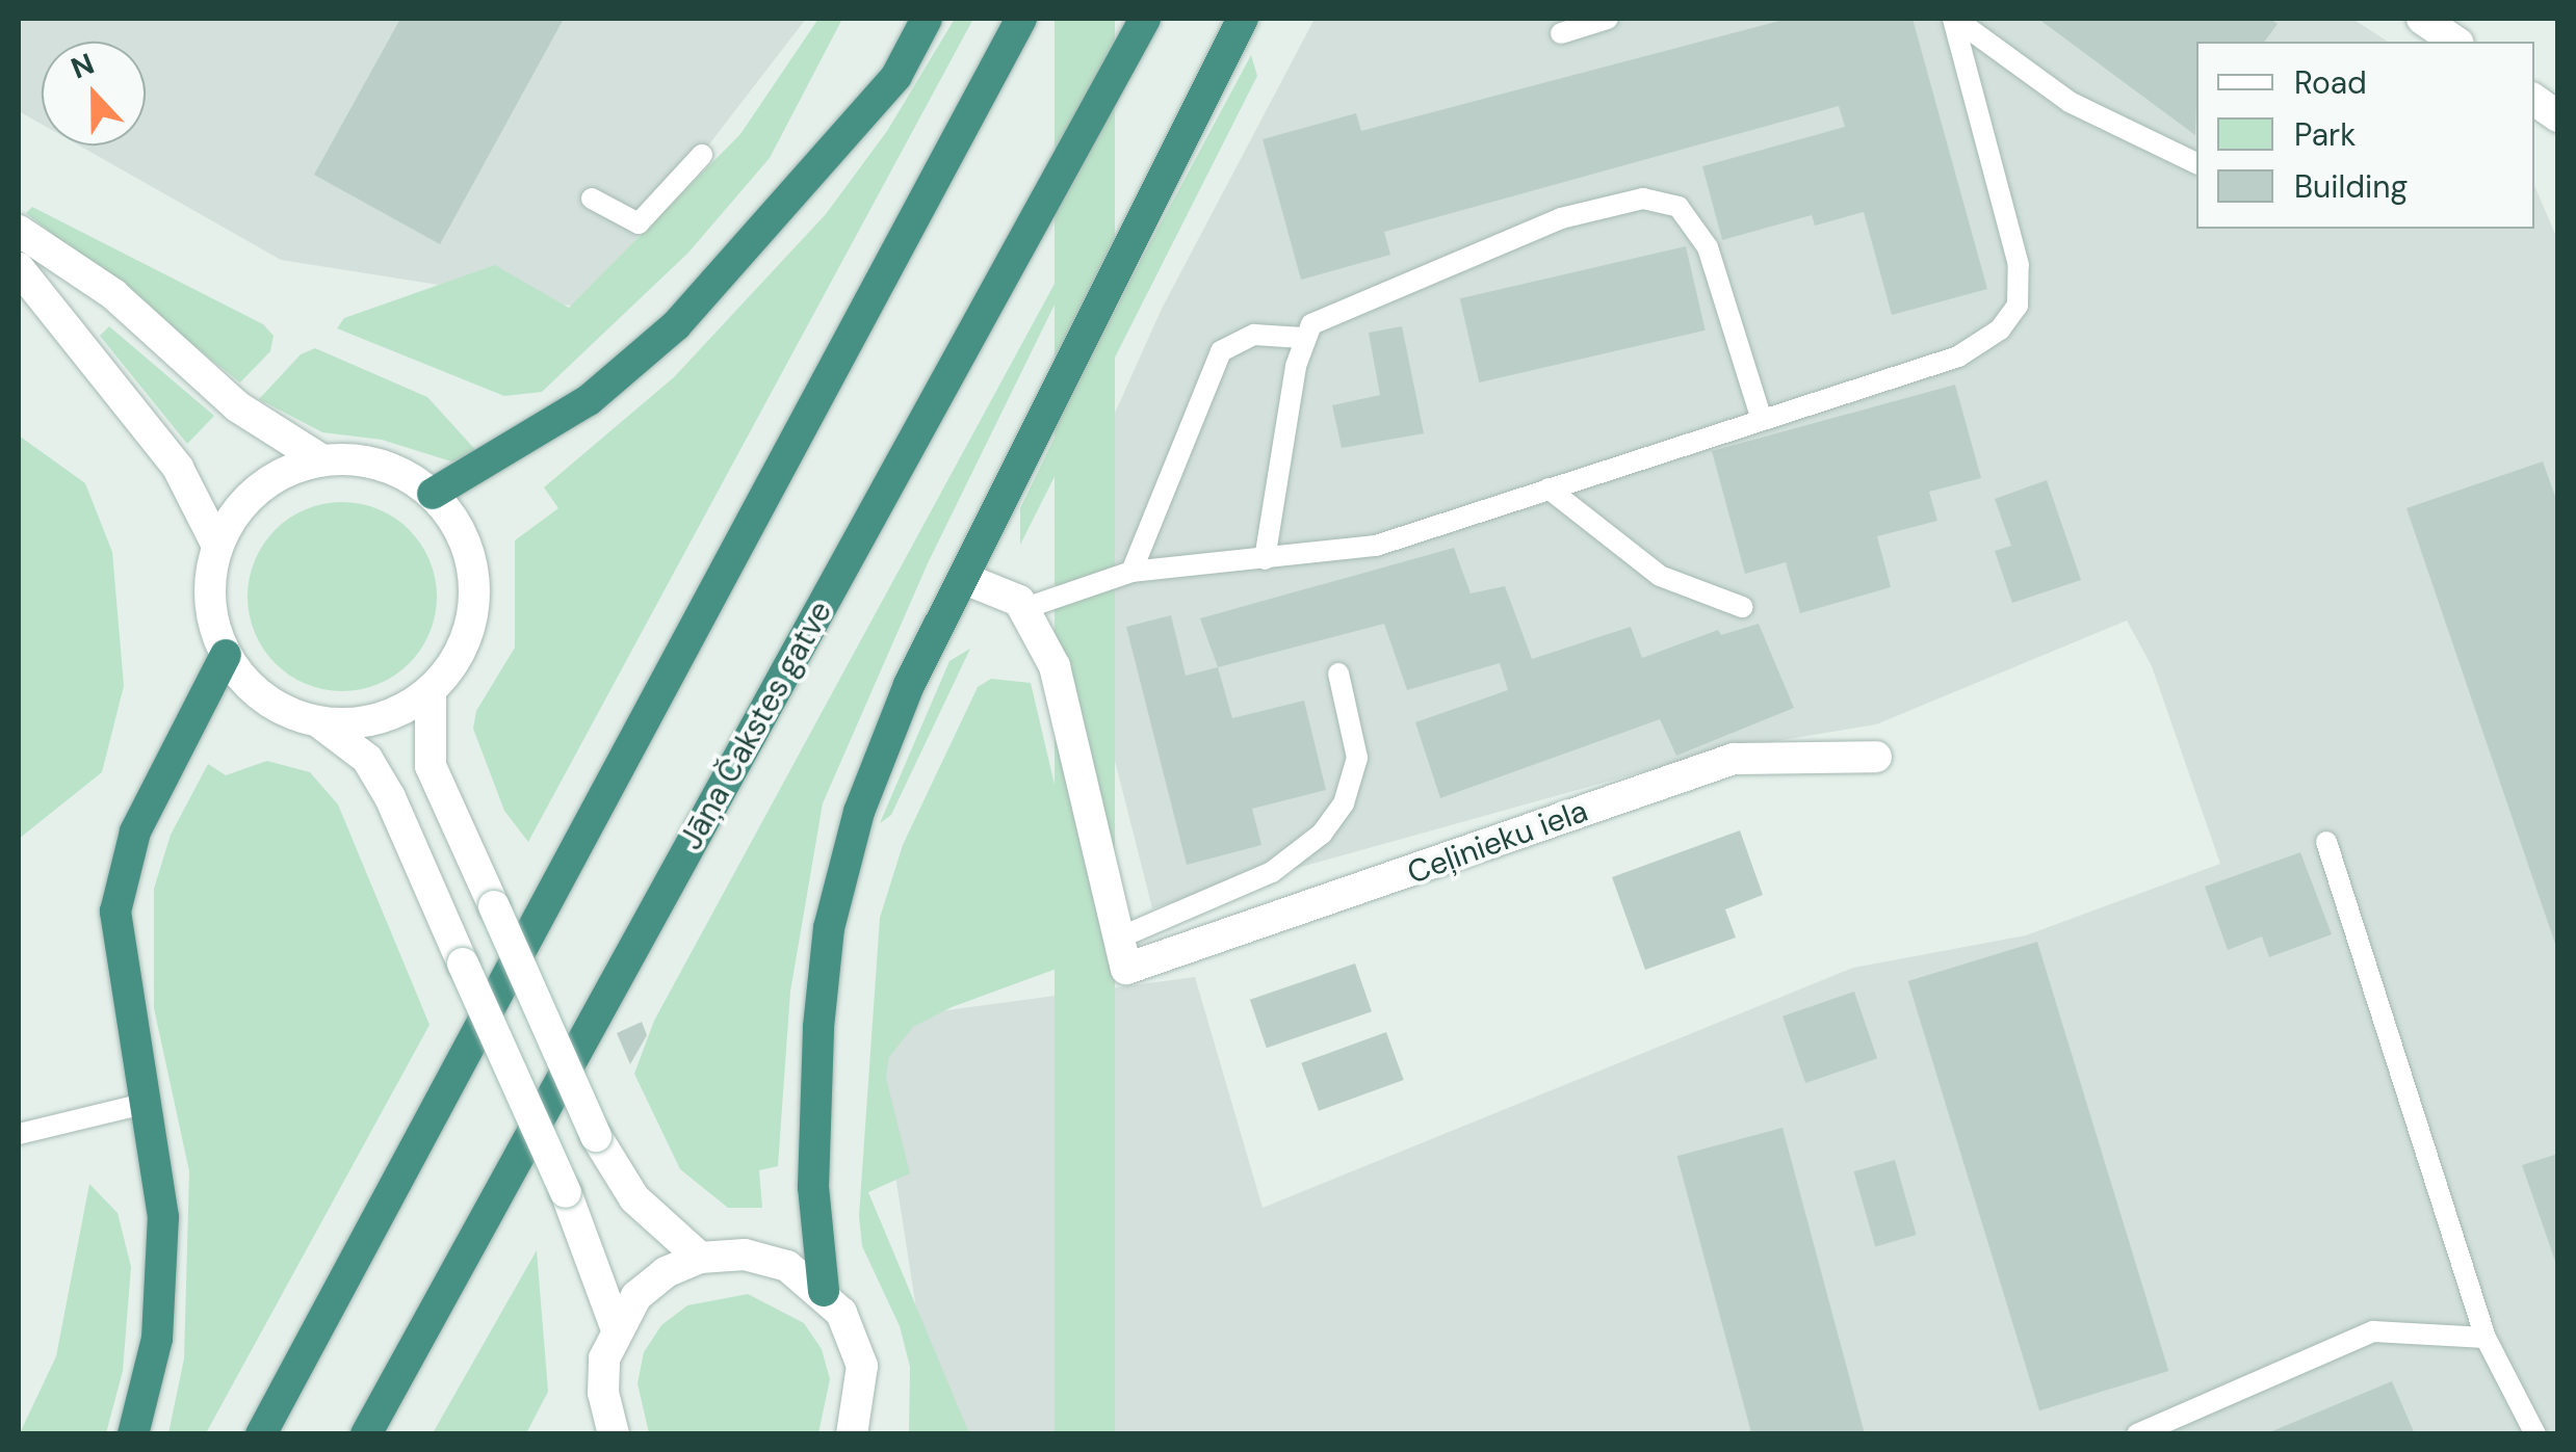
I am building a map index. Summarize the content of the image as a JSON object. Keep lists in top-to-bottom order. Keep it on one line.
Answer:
{"streets":{"highway":["Jāņa Čakstes gatve"],"main road":["Ceļinieku iela"]},"legend":["Road","Park","Building"],"north":"top"}
